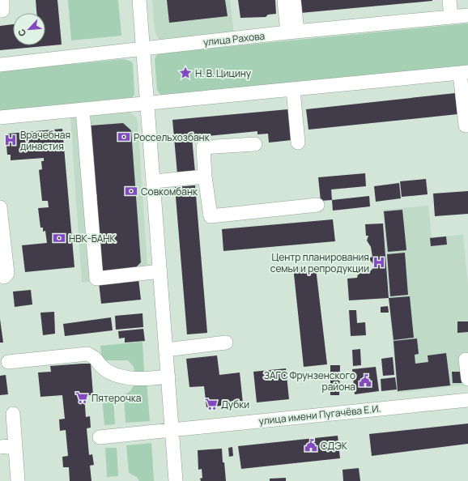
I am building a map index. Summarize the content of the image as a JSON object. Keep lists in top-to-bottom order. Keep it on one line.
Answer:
{"streets":{"street":["улица Рахова","улица имени Пугачёва Е.И."]},"places":{"place":["Н. В. Цицину"],"bank":["Россельхозбанк","Совкомбанк","НВК-БАНК"],"hospital":["Врачебная династия","Центр планирования семьи и репродукции"],"public building":["ЗАГС Фрунзенского района","СДЭК"],"supermarket":["Пятерочка","Дубки"]},"north":"bottom left"}
